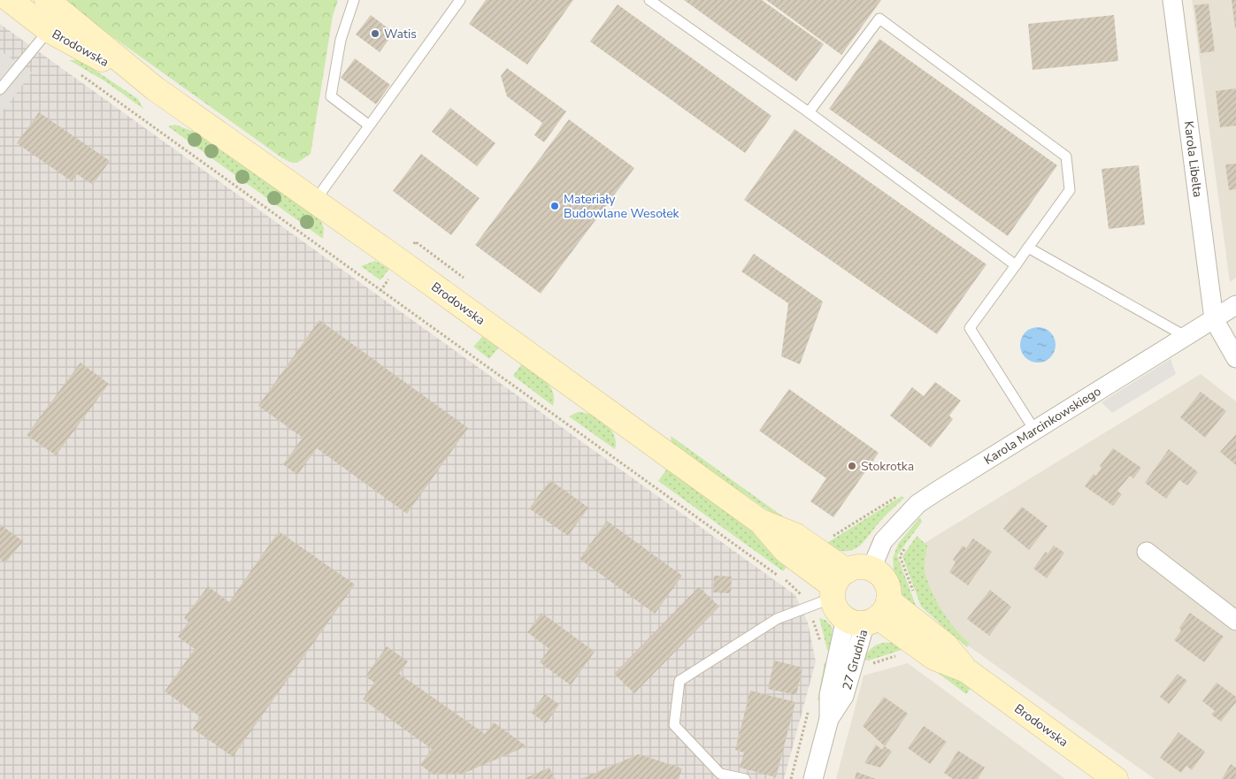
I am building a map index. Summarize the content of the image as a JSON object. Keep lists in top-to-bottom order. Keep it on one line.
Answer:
{"streets":{"street":["Brodowska","Karola Libelta","Karola Marcinkowskiego","27 Grudnia"]},"crossings":[["Brodowska","Karola Marcinkowskiego"],["Brodowska","27 Grudnia"],["Karola Libelta","Karola Marcinkowskiego"],["Karola Marcinkowskiego","27 Grudnia"]],"places":["Watis","Materiały Budowlane Wesołek","Stokrotka"]}
